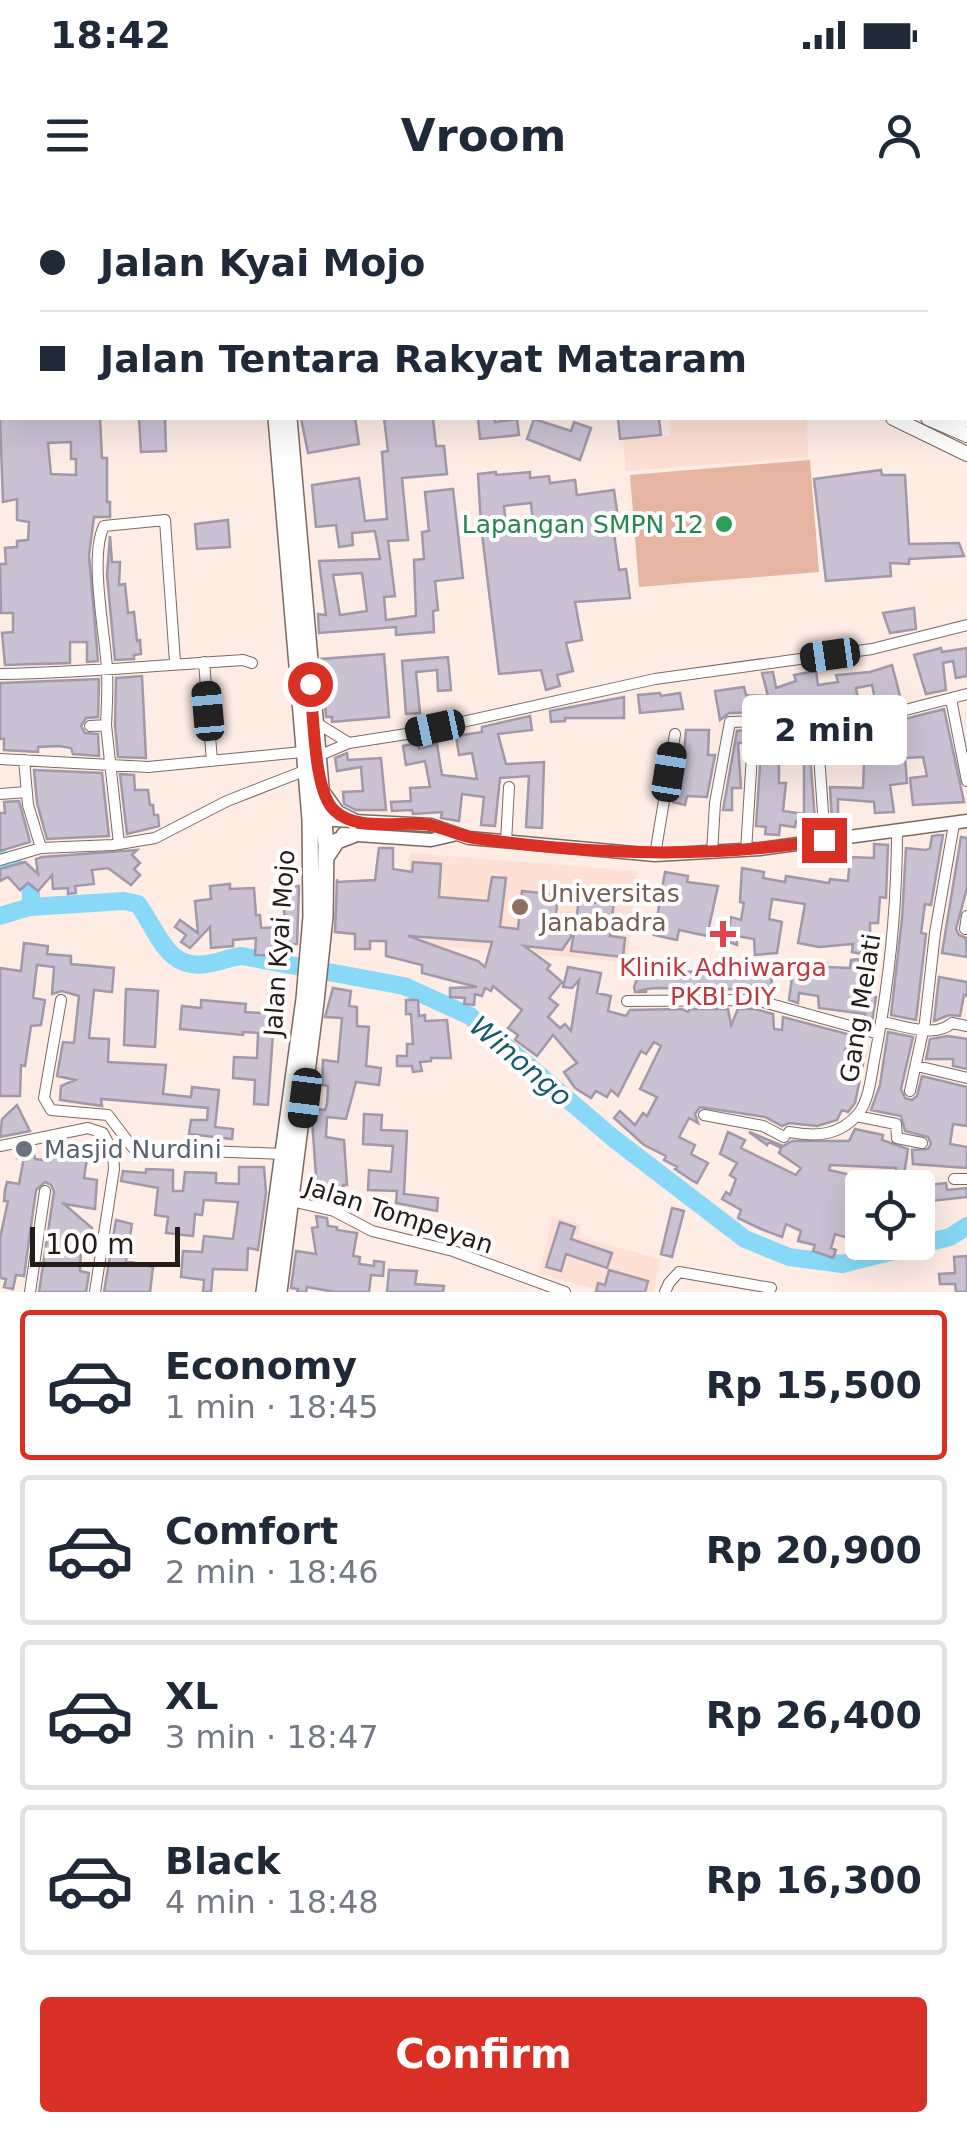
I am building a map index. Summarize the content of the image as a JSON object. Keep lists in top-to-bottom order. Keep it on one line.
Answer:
{"streets":{"main road":["Jalan Kyai Mojo"],"street":["Gang Melati","Jalan Tompeyan"]},"crossings":[["Jalan Kyai Mojo","Jalan Tompeyan"]],"water":["Winongo"],"places":{"other":["Lapangan SMPN 12","Universitas Janabadra","Masjid Nurdini"],"health":["Klinik Adhiwarga PKBI DIY"]},"scale_bar":"100 m","page":{"status":"18:42","header":"Vroom","banner":["Jalan Kyai Mojo","Jalan Tentara Rakyat Mataram"],"bubble":"2 min","scale":"100 m","list":[{"name":"Economy","note":"1 min · 18:45","value":"Rp 15,500"},{"name":"Comfort","note":"2 min · 18:46","value":"Rp 20,900"},{"name":"XL","note":"3 min · 18:47","value":"Rp 26,400"},{"name":"Black","note":"4 min · 18:48","value":"Rp 16,300"}],"buttons":"Confirm"}}
